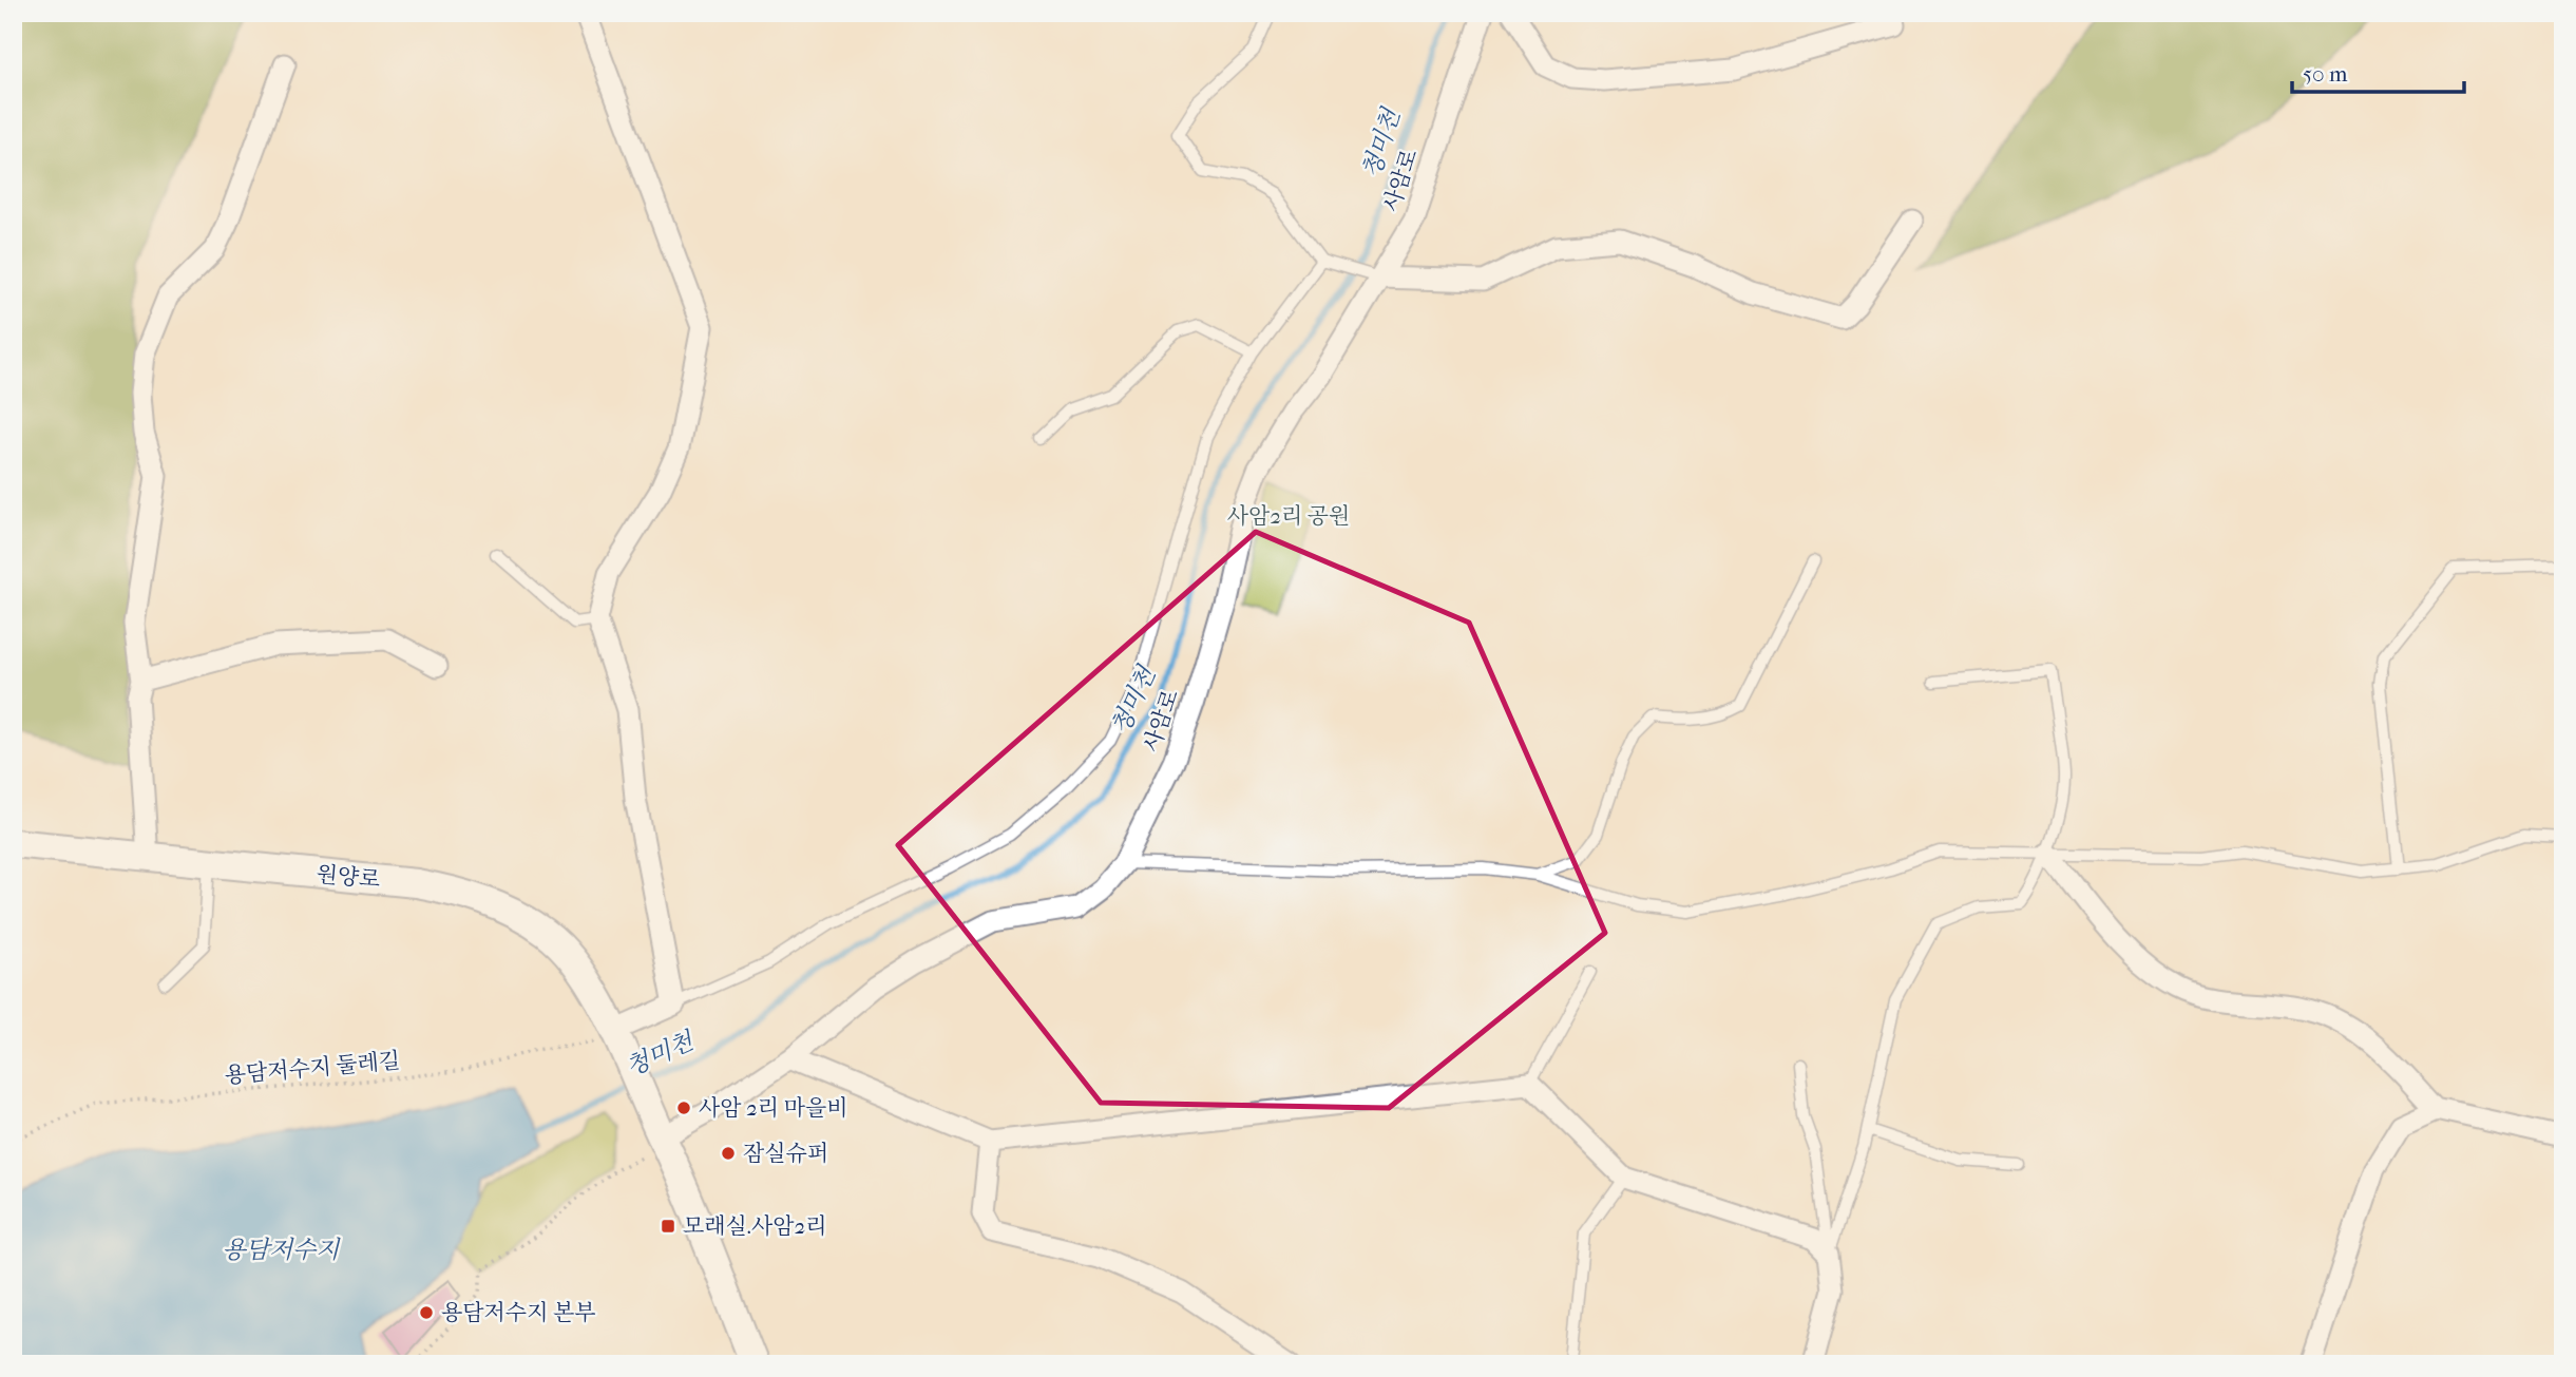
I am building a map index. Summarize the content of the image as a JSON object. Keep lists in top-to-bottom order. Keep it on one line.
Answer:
{"streets":{"main road":["원양로"],"street":["사암로"],"path":["용담저수지 둘레길"]},"crossings":[["사암로","원양로"],["원양로","용담저수지 둘레길"]],"water":["청미천","용담저수지"],"parks":["사암2리 공원"],"places":{"other":["사암 2리 마을비","잠실슈퍼","용담저수지 본부"],"transit":["모래실.사암2리"]},"scale_bar":"50 m"}
